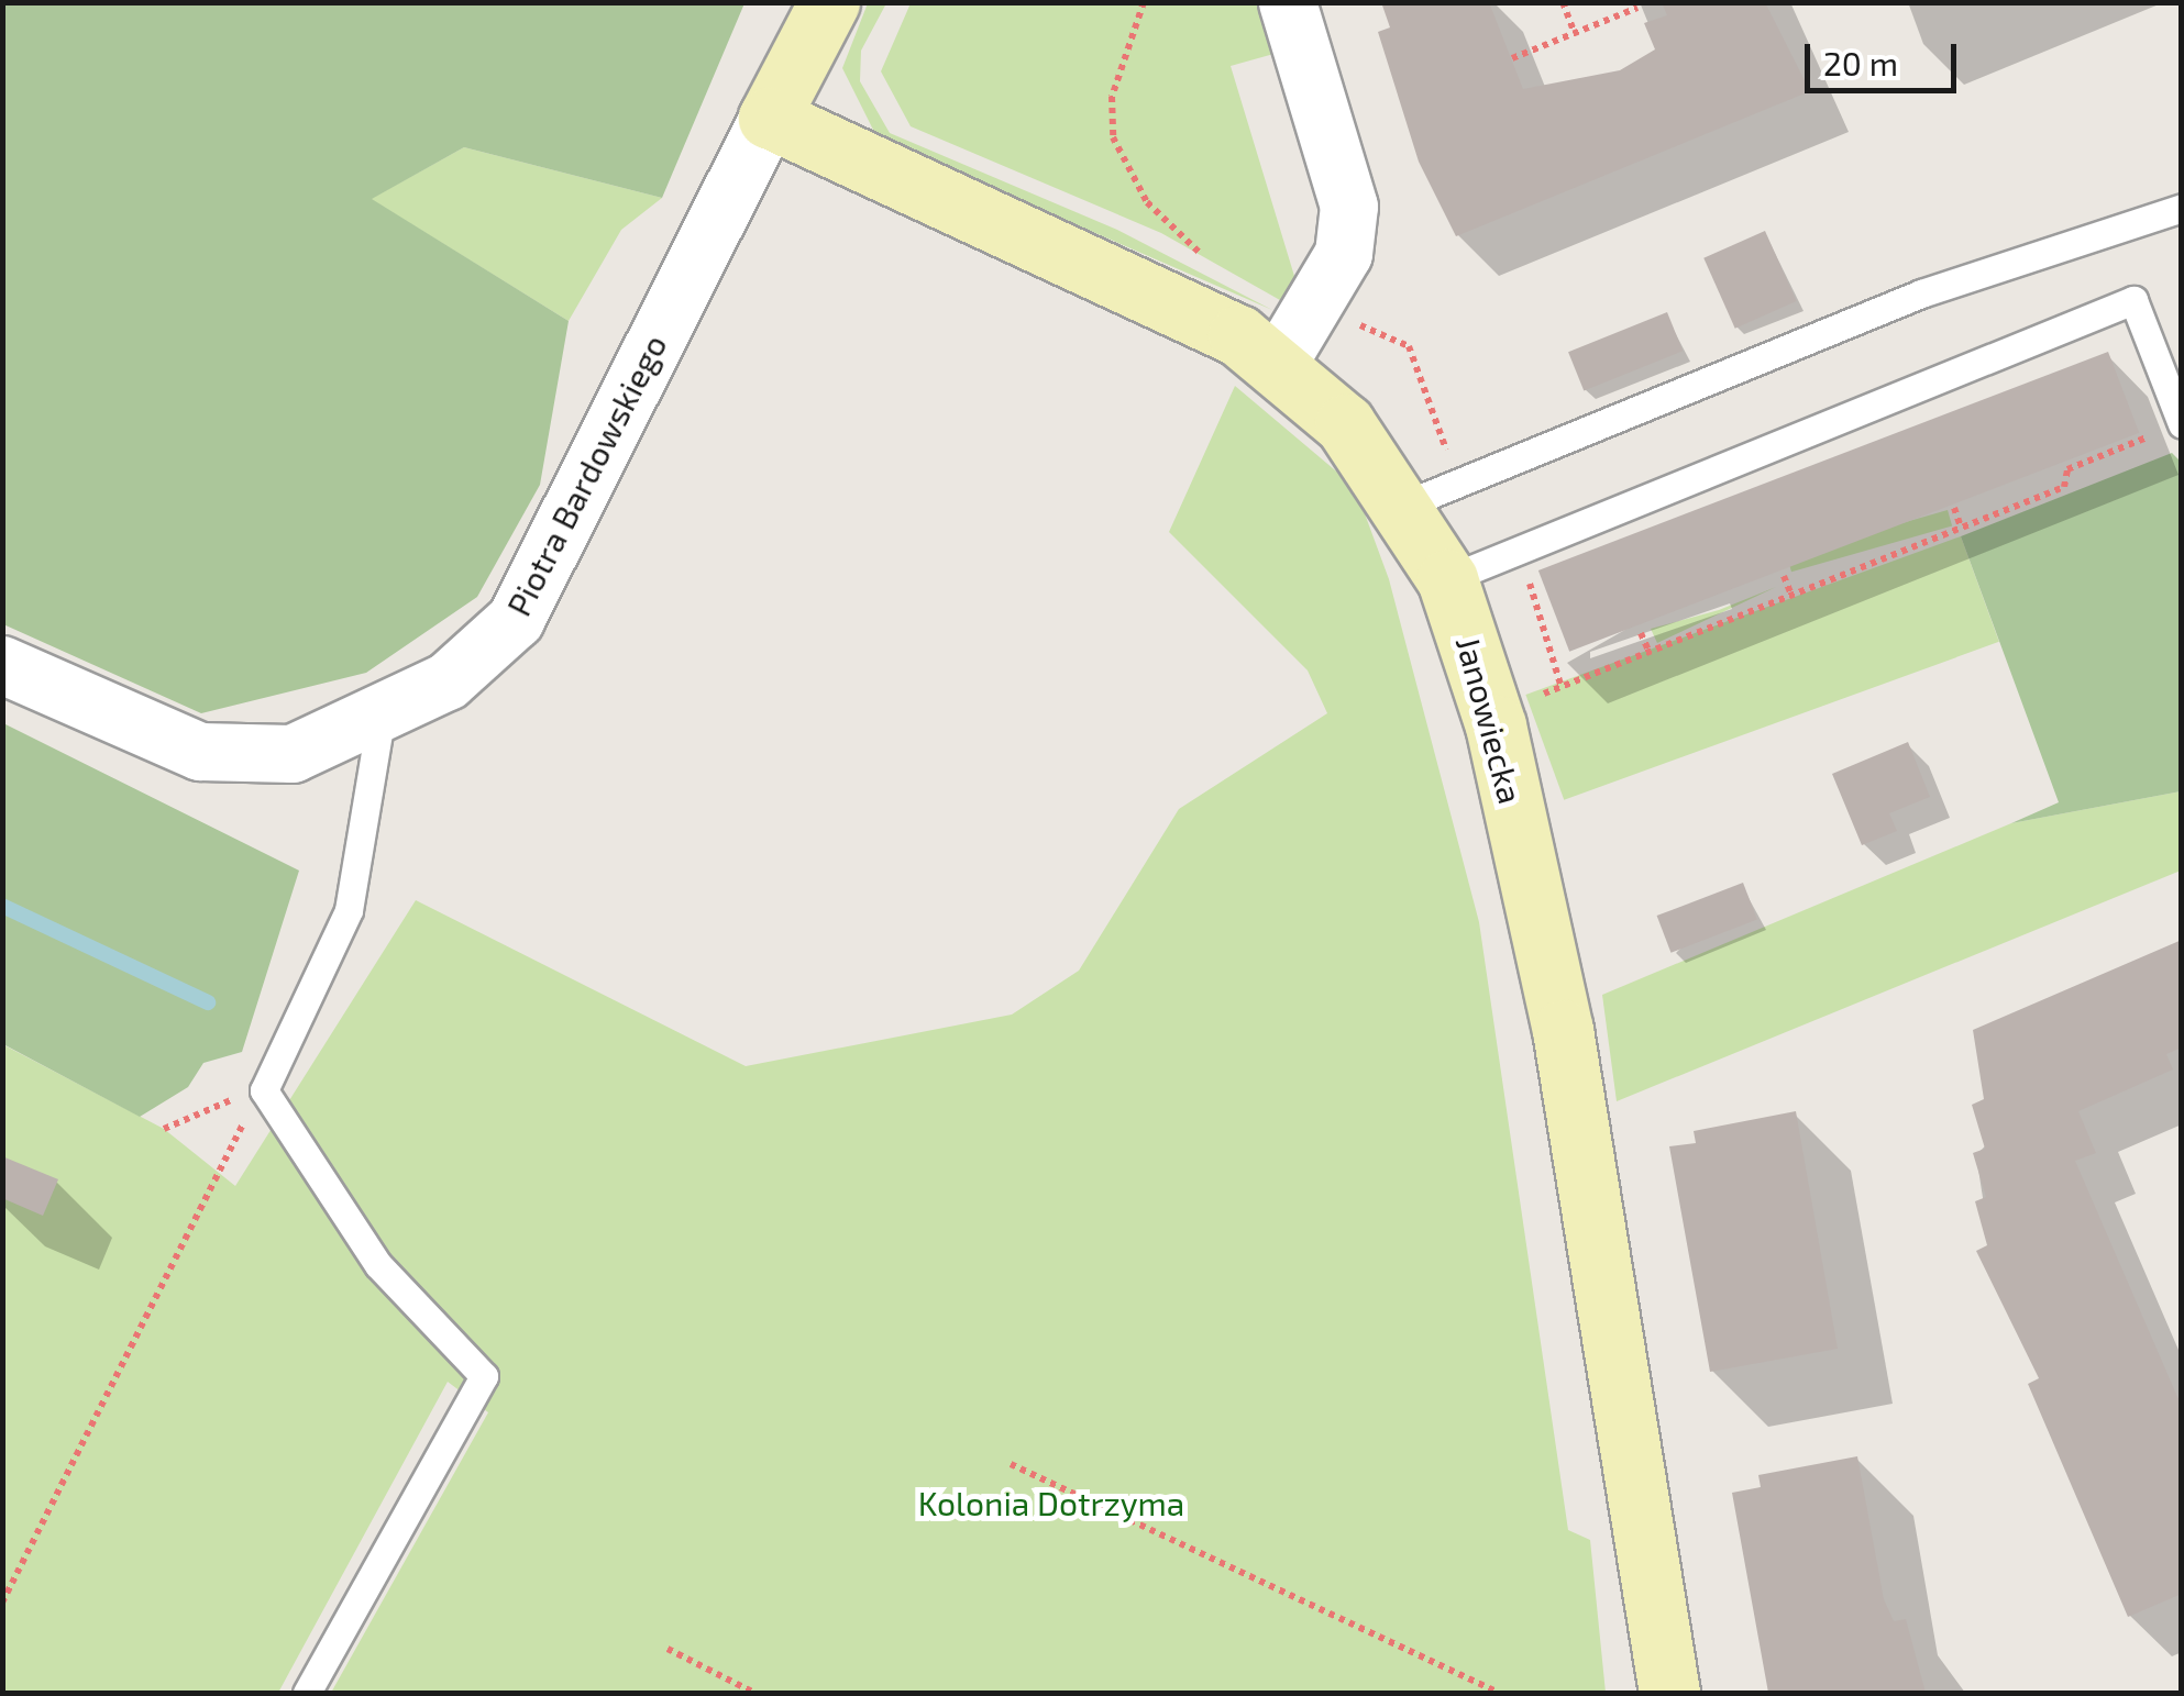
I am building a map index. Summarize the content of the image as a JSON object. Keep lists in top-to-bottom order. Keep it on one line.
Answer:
{"streets":{"street":["Piotra Bardowskiego","Janowiecka"]},"crossings":[["Piotra Bardowskiego","Janowiecka"]],"parks":["Kolonia Dotrzyma"],"scale_bar":"20 m"}
